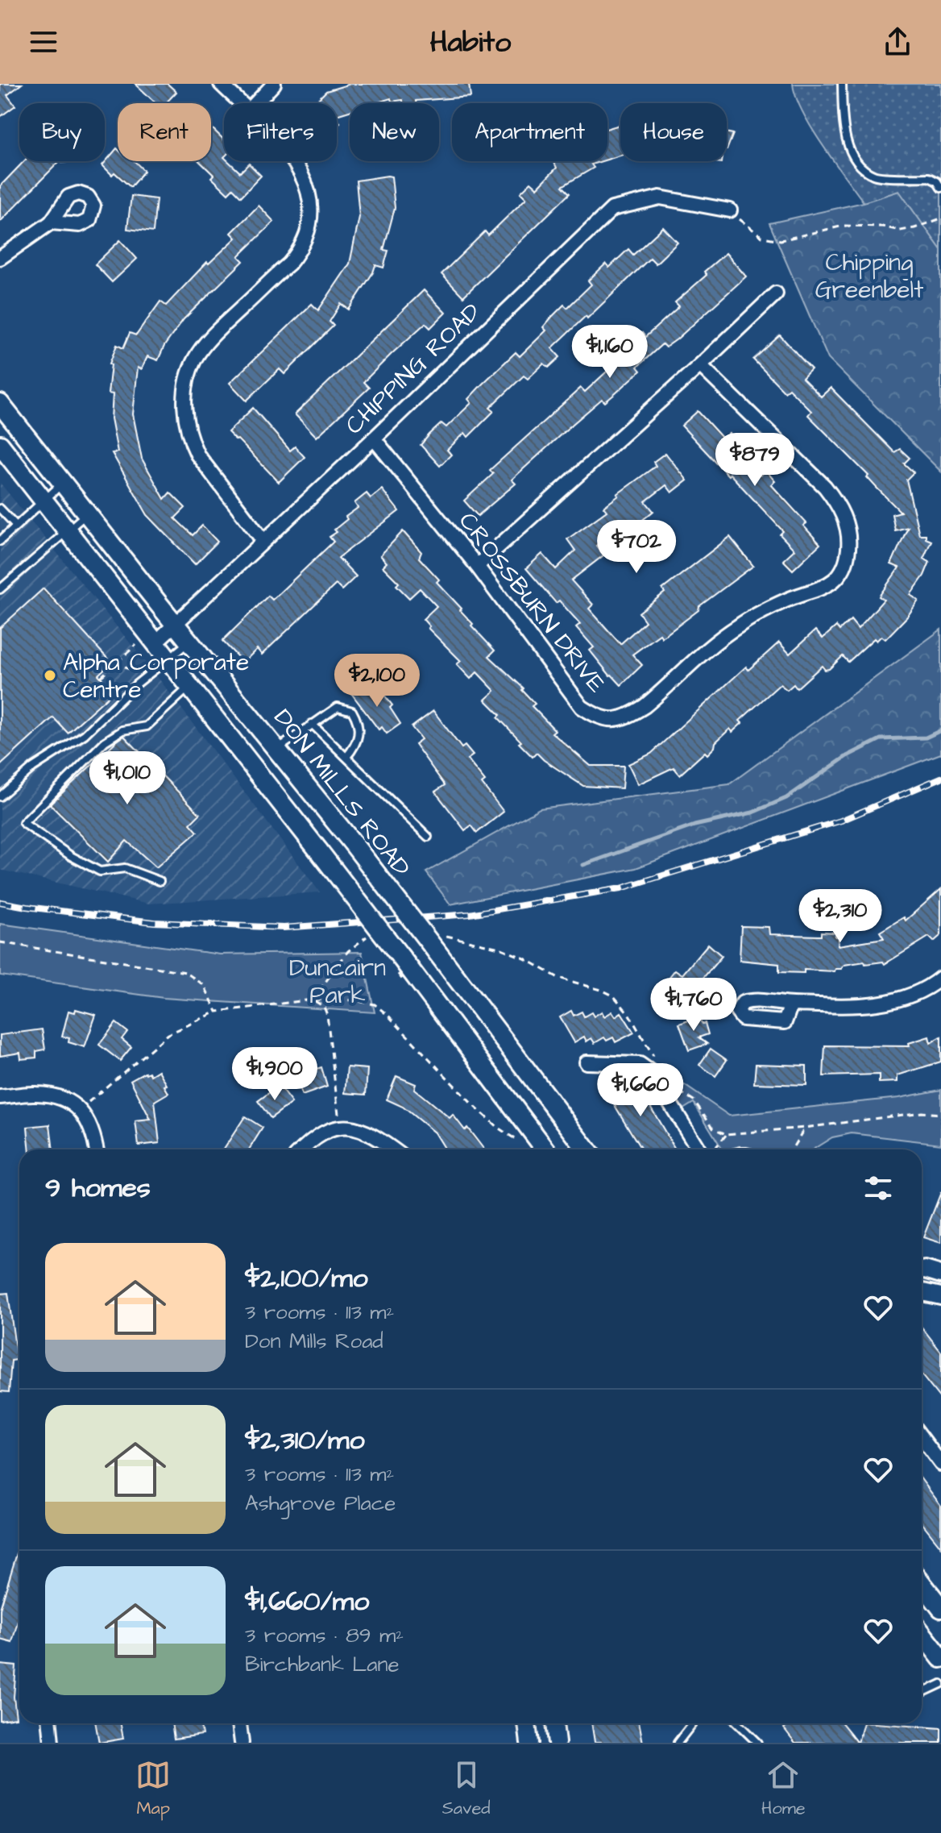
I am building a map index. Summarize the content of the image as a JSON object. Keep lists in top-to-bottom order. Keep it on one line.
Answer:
{"streets":{"main road":["DON MILLS ROAD"],"street":["CHIPPING ROAD","CROSSBURN DRIVE"]},"crossings":[["CHIPPING ROAD","CROSSBURN DRIVE"],["CHIPPING ROAD","DON MILLS ROAD"]],"parks":["Chipping Greenbelt","Duncairn Park"],"places":["Alpha Corporate Centre"],"page":{"header":"Habito","chip":["Buy","Rent","Filters","New","Apartment","House"],"price":["$1,160","$879","$702","$2,100","$1,010","$2,310","$1,760","$1,900","$1,660"],"heading":"9 homes","list":[{"name":"$2,100/mo","note":"3 rooms · 113 m² · Don Mills Road"},{"name":"$2,310/mo","note":"3 rooms · 113 m² · Ashgrove Place"},{"name":"$1,660/mo","note":"3 rooms · 89 m² · Birchbank Lane"}],"tabs":["Map","Saved","Home"]}}
